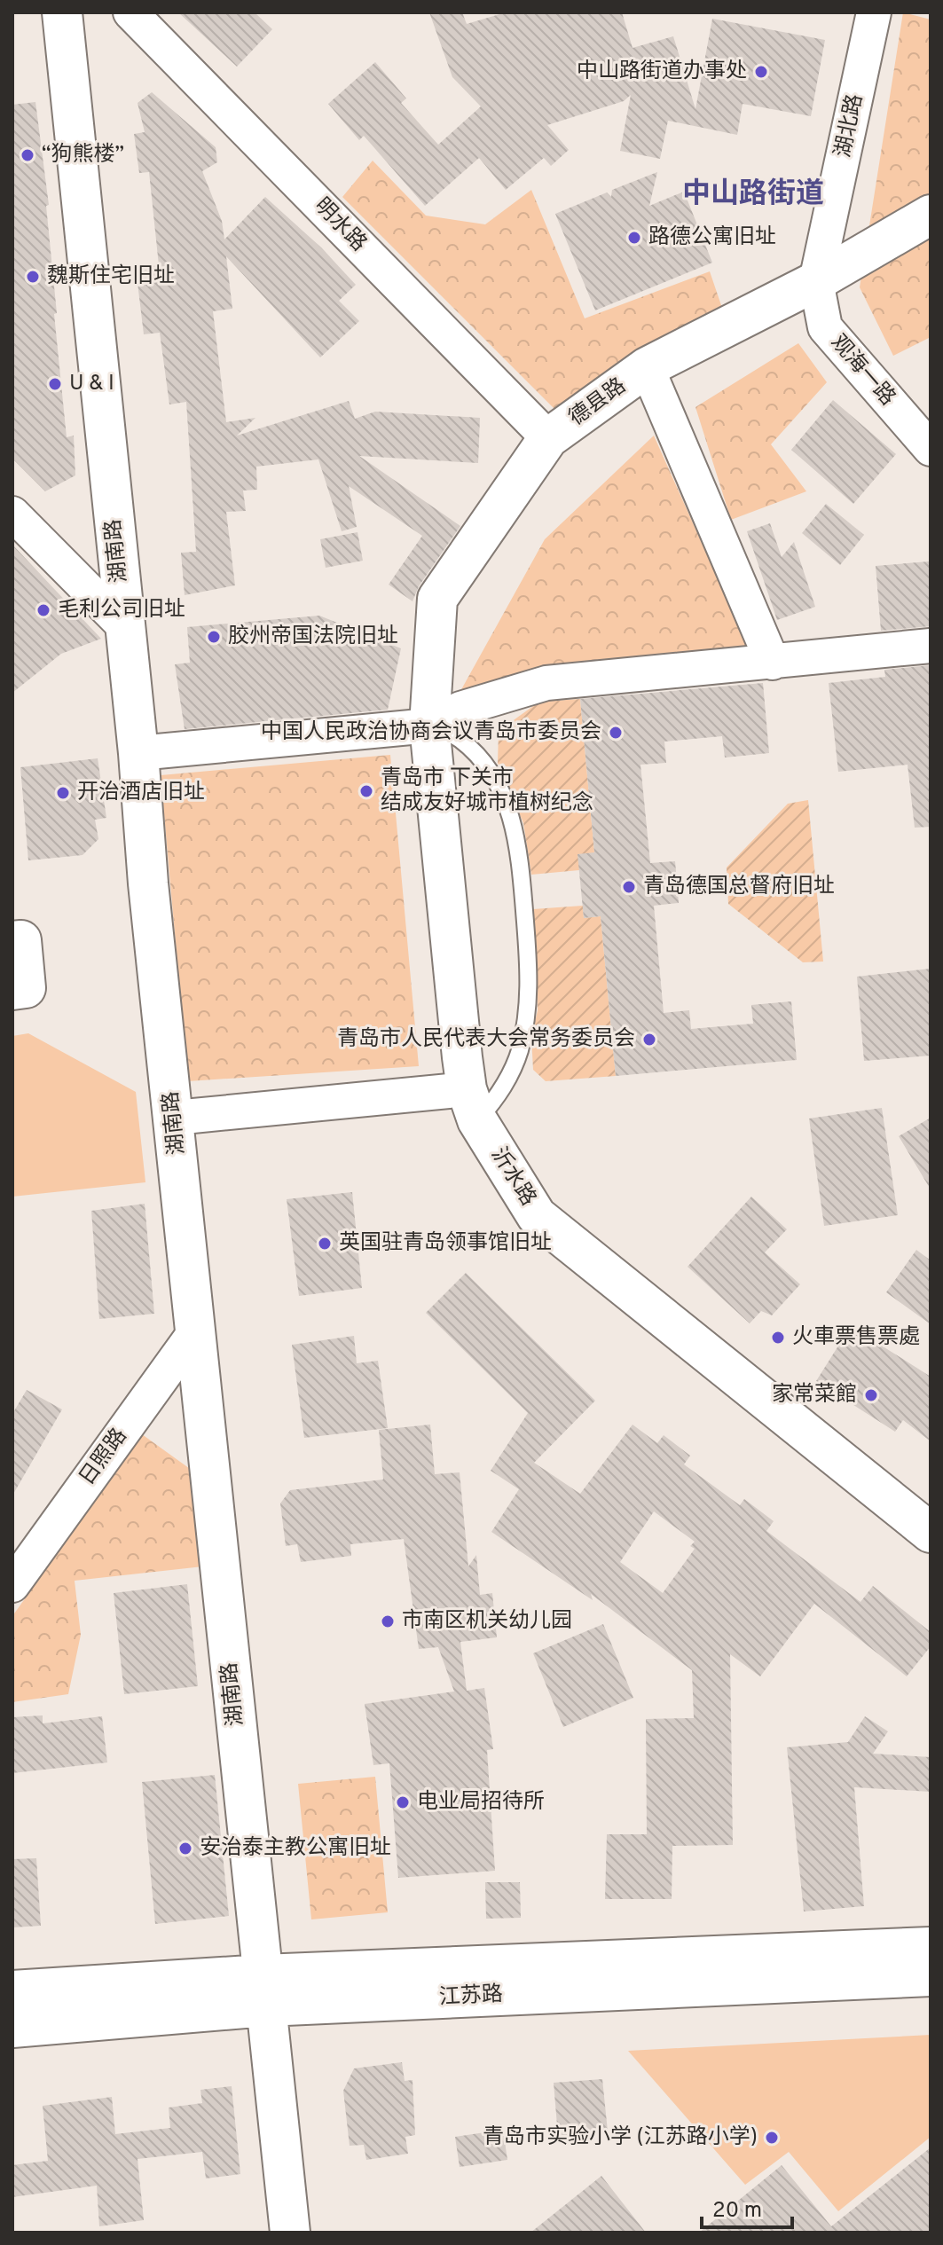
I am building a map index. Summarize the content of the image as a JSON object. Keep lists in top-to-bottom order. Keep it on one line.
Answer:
{"streets":{"street":["湖北路","明水路","观海一路","德县路","湖南路","沂水路","日照路","江苏路"]},"crossings":[["湖北路","观海一路"],["湖北路","德县路"],["明水路","德县路"],["观海一路","德县路"],["德县路","沂水路"],["湖南路","日照路"],["湖南路","江苏路"]],"districts":["中山路街道"],"places":["中山路街道办事处","“狗熊楼”","路德公寓旧址","魏斯住宅旧址","U & I","毛利公司旧址","胶州帝国法院旧址","中国人民政治协商会议青岛市委员会","青岛市 下关市 结成友好城市植树纪念","开治酒店旧址","青岛德国总督府旧址","青岛市人民代表大会常务委员会","英国驻青岛领事馆旧址","火車票售票處","家常菜館","市南区机关幼儿园","电业局招待所","安治泰主教公寓旧址","青岛市实验小学 (江苏路小学)"],"scale_bar":"20 m"}
